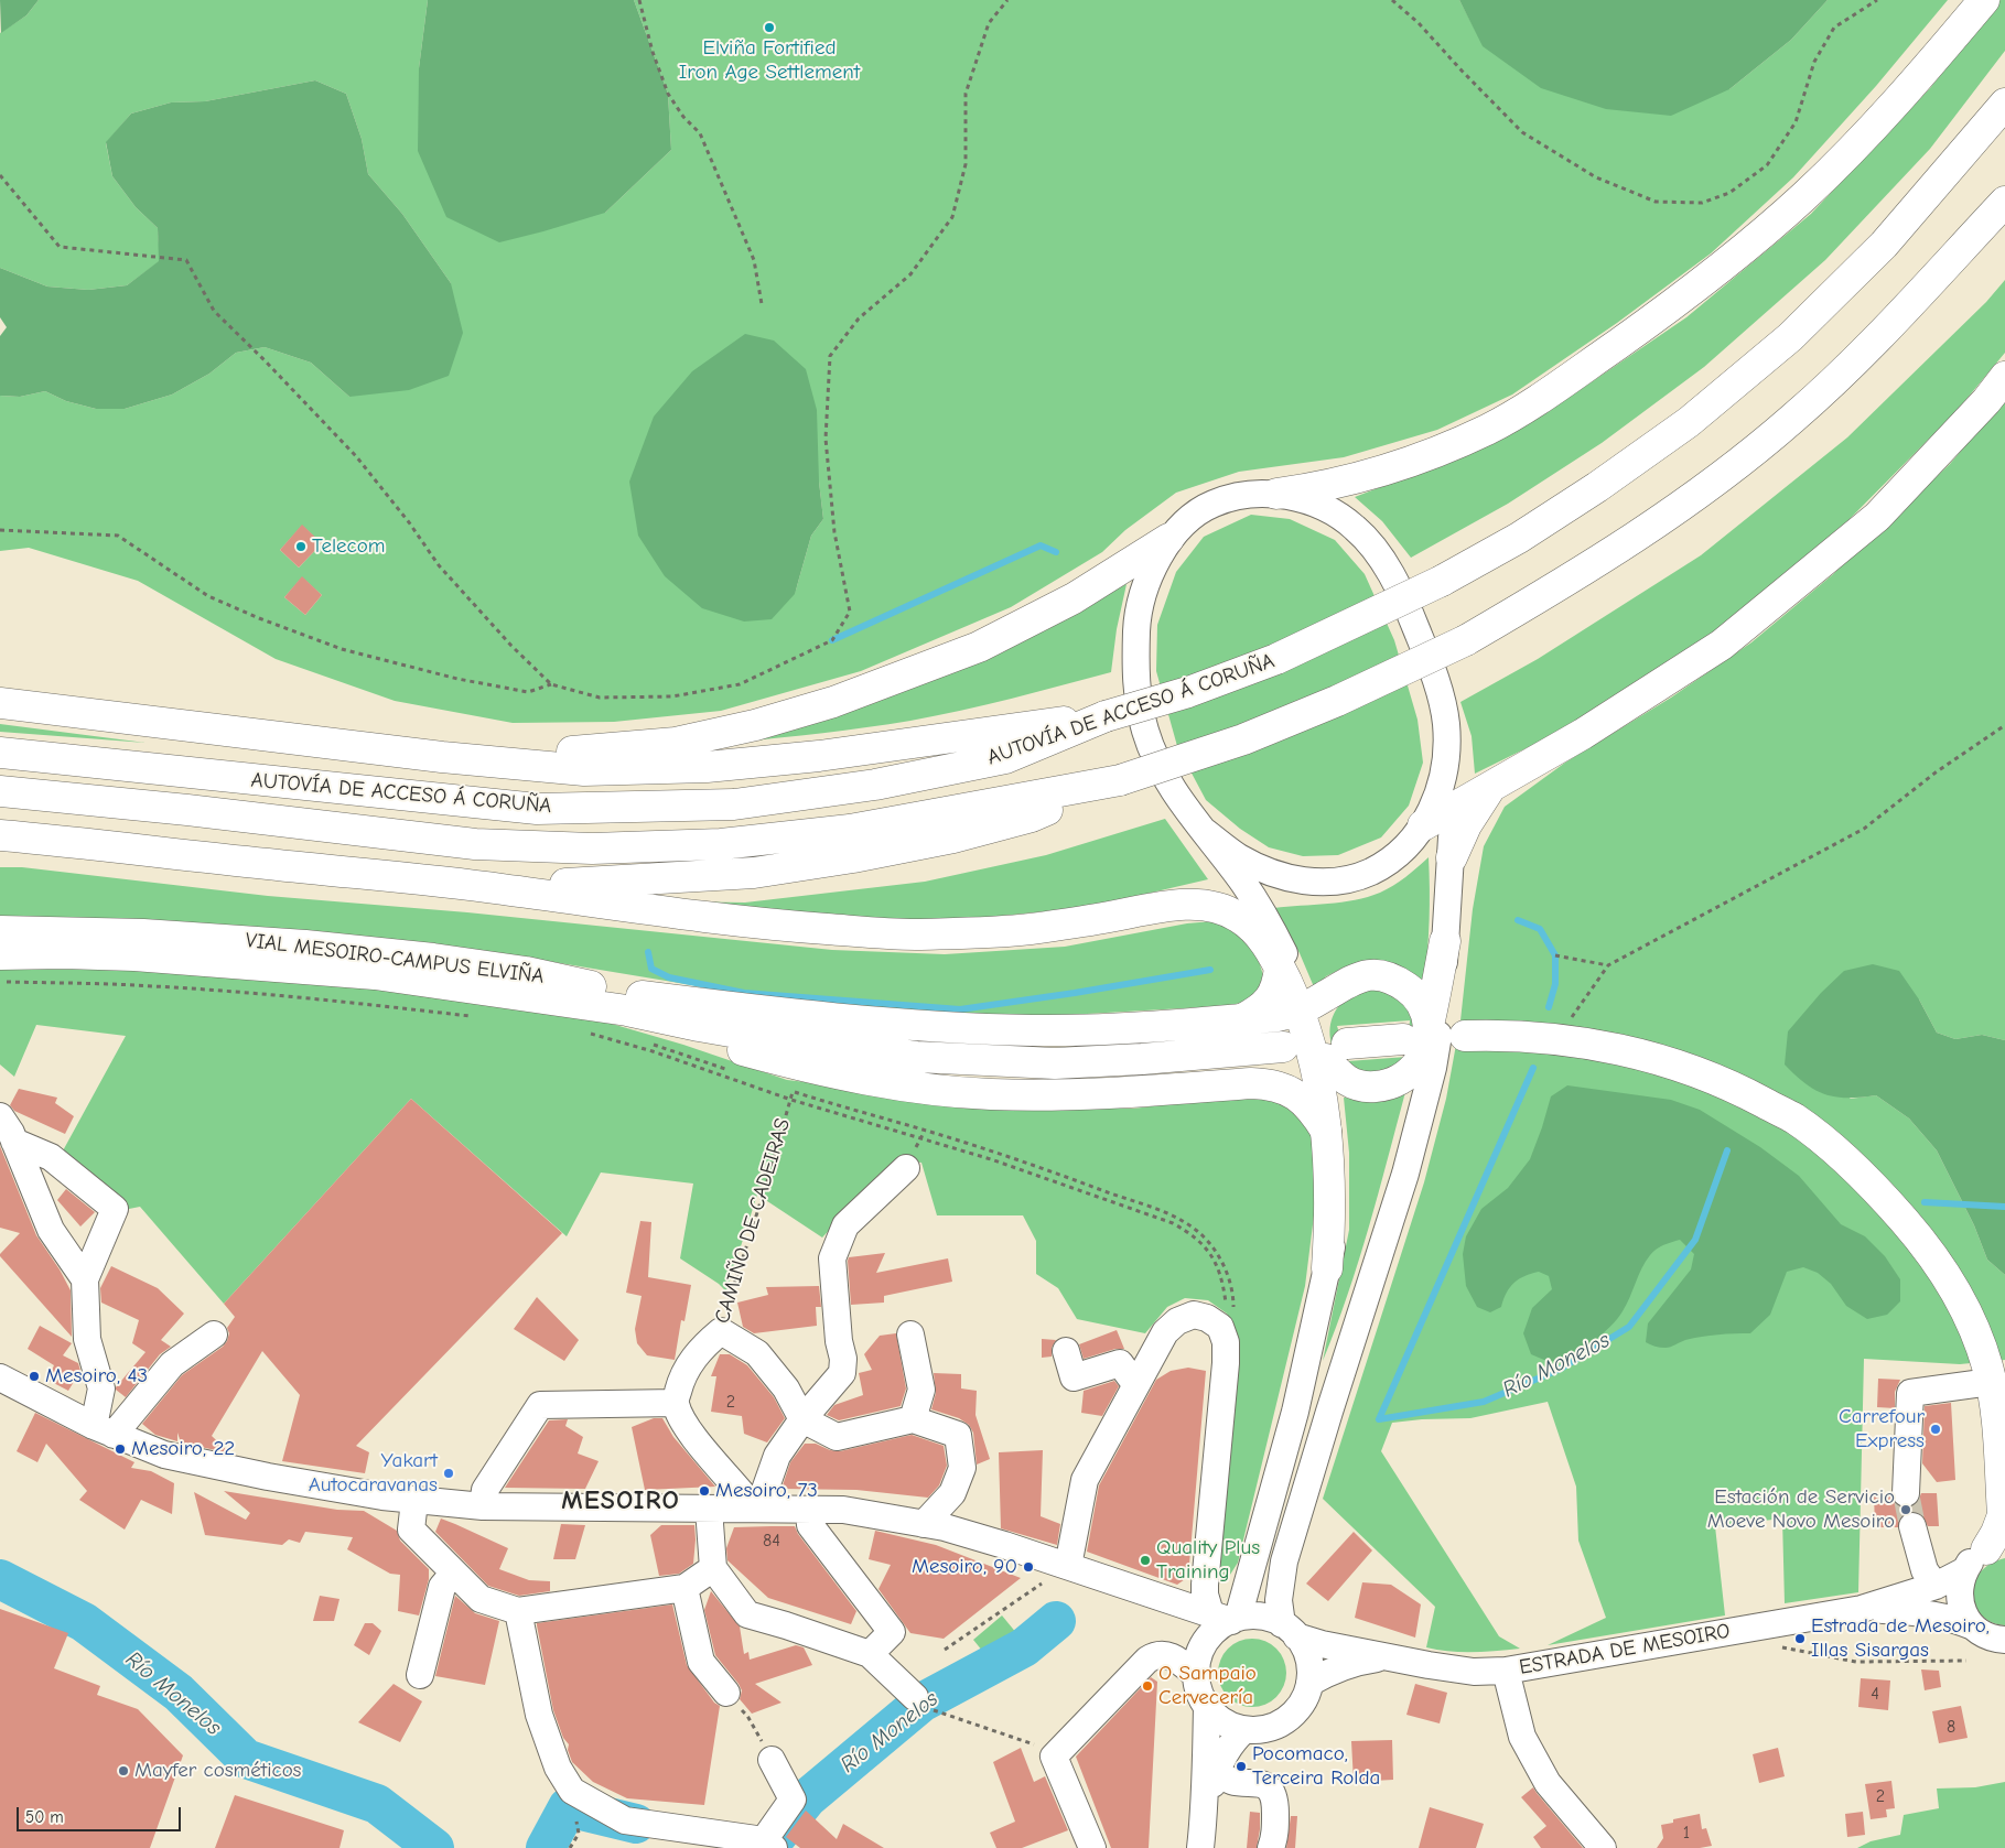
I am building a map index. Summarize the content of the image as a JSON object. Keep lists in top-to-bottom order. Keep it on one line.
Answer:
{"streets":{"main road":["AUTOVÍA DE ACCESO Á CORUÑA","VIAL MESOIRO-CAMPUS ELVIÑA"],"street":["CAMIÑO DE CADEIRAS","ESTRADA DE MESOIRO"]},"districts":["MESOIRO"],"water":["Río Monelos"],"places":["Elviña Fortified Iron Age Settlement","Telecom","Mesoiro, 43","Carrefour Express","Mesoiro, 22","Yakart Autocaravanas","Mesoiro, 73","Estación de Servicio Moeve Novo Mesoiro","Quality Plus Training","Mesoiro, 90","Estrada de Mesoiro, Illas Sisargas","O Sampaio Cervecería","Pocomaco, Terceira Rolda","Mayfer cosméticos"],"house_numbers":["2","84","4","8","2","1"],"scale_bar":"50 m"}
